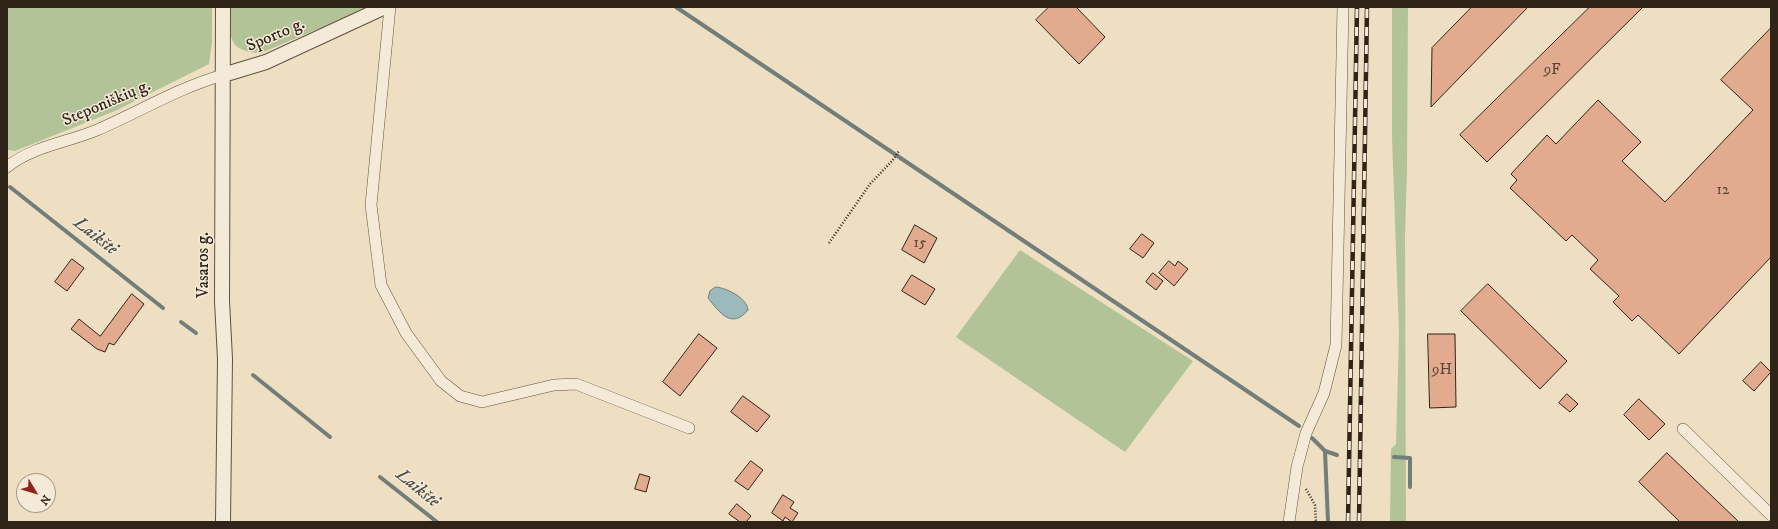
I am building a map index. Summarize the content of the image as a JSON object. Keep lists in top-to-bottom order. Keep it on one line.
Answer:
{"streets":{"street":["Sporto g.","Steponiškių g.","Vasaros g."]},"crossings":[["Sporto g.","Steponiškių g."],["Sporto g.","Vasaros g."],["Steponiškių g.","Vasaros g."]],"water":["Laikštė"],"house_numbers":["9F","12","15","9H"],"north":"bottom right"}
